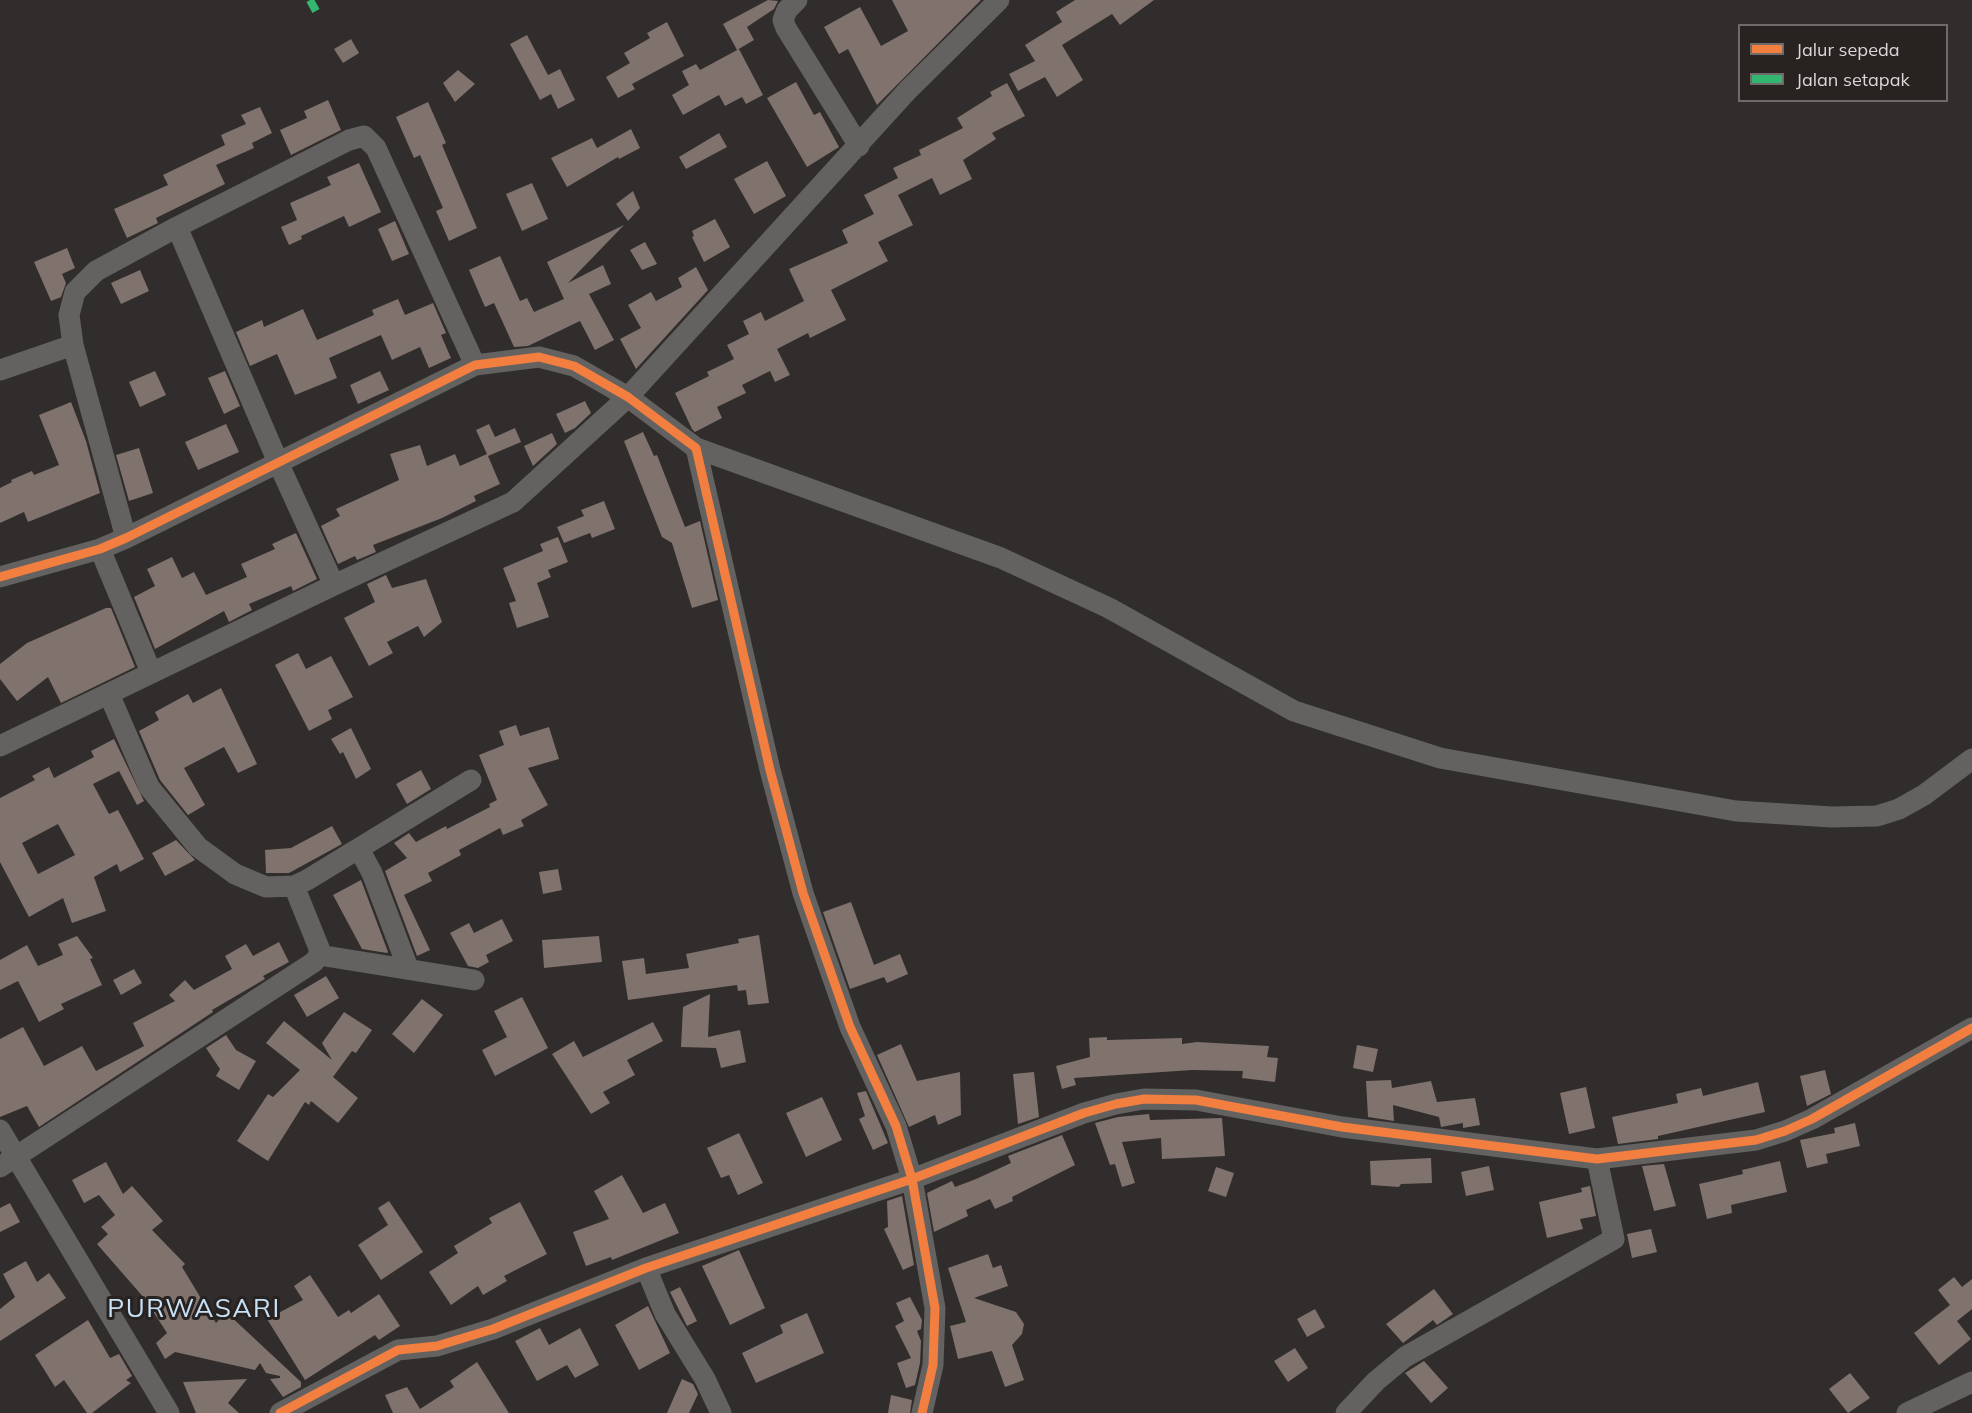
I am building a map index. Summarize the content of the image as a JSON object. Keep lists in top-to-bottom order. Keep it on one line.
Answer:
{"districts":["PURWASARI"],"legend":["Jalur sepeda","Jalan setapak"]}
